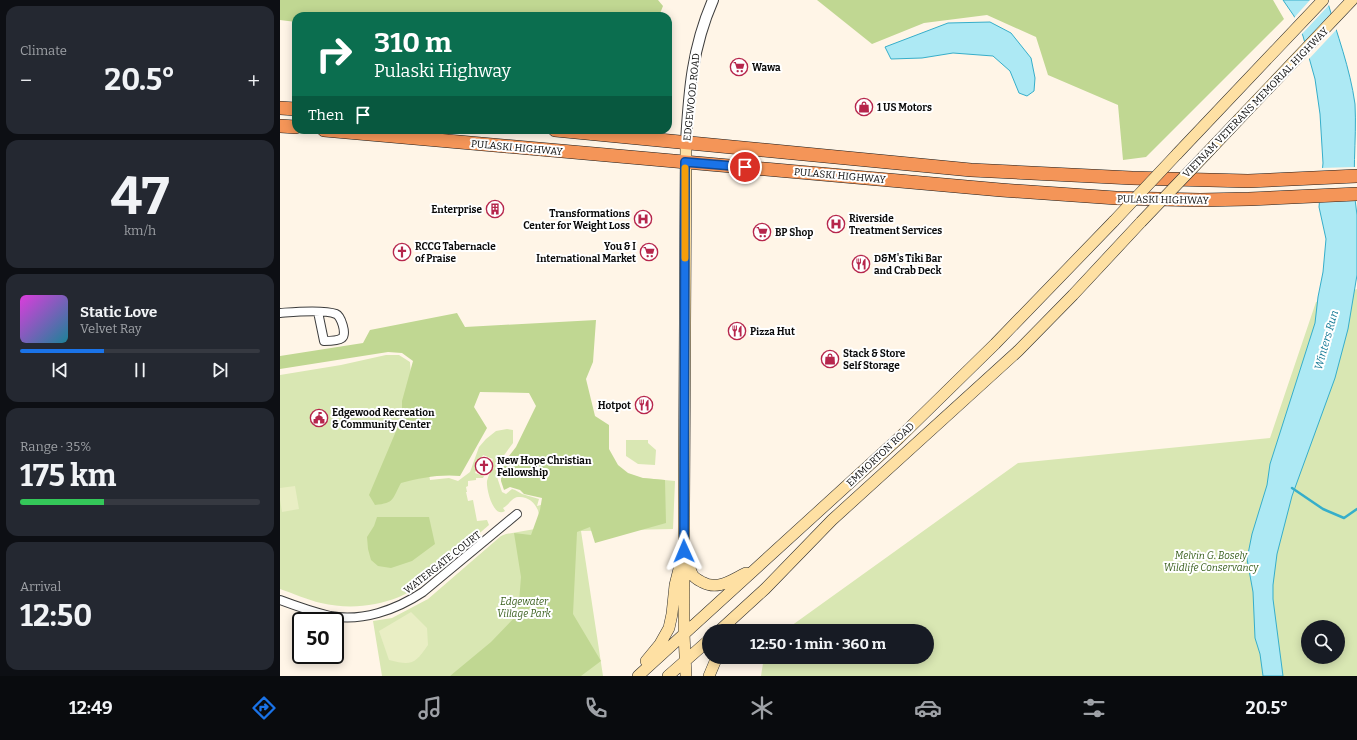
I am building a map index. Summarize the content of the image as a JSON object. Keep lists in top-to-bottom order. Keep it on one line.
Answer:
{"streets":{"highway":["PULASKI HIGHWAY"],"main road":["EDGEWOOD ROAD","VIETNAM VETERANS MEMORIAL HIGHWAY","EMMORTON ROAD"],"street":["WATERGATE COURT"]},"crossings":[["EDGEWOOD ROAD","PULASKI HIGHWAY"],["EDGEWOOD ROAD","EMMORTON ROAD"],["VIETNAM VETERANS MEMORIAL HIGHWAY","EMMORTON ROAD"]],"water":["Winters Run"],"parks":["Melvin G. Bosely Wildlife Conservancy","Edgewater Village Park"],"places":{"supermarket":["Wawa","BP Shop","You & I International Market"],"shop":["1 US Motors","Stack & Store Self Storage"],"building":["Enterprise"],"hospital":["Transformations Center for Weight Loss","Riverside Treatment Services"],"church":["RCCG Tabernacle of Praise","New Hope Christian Fellowship"],"restaurant":["D&M's Tiki Bar and Crab Deck","Pizza Hut","Hotpot"],"public building":["Edgewood Recreation & Community Center"]},"page":{"tile":["Climate",["47","km/h"],["Range · 35%","175 km"],["Arrival","12:50"]],"turn":["310 m","Pulaski Highway"],"heat":["−","20.5°","+"],"then":"Then","song":["Static Love","Velvet Ray"],"limit":"50","trip":"12:50 · 1 min · 360 m","tabs":["12:49","20.5°"]}}
